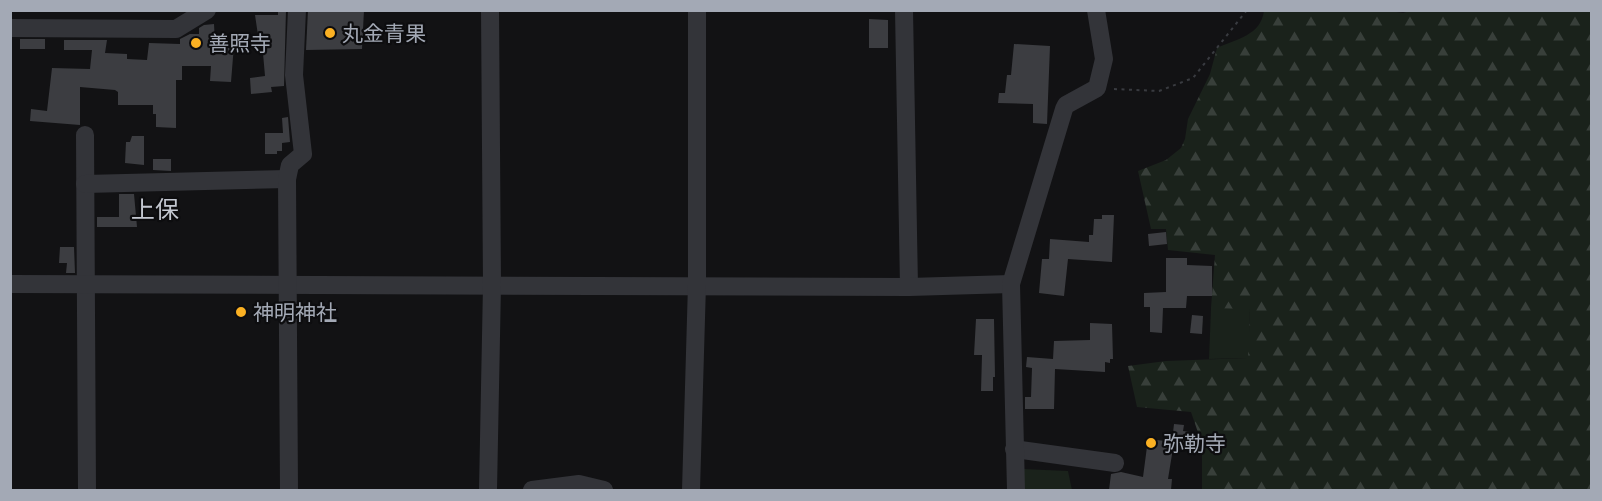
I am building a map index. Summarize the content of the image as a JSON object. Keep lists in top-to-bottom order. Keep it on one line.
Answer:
{"districts":["上保"],"places":["丸金青果","善照寺","神明神社","弥勒寺"]}
